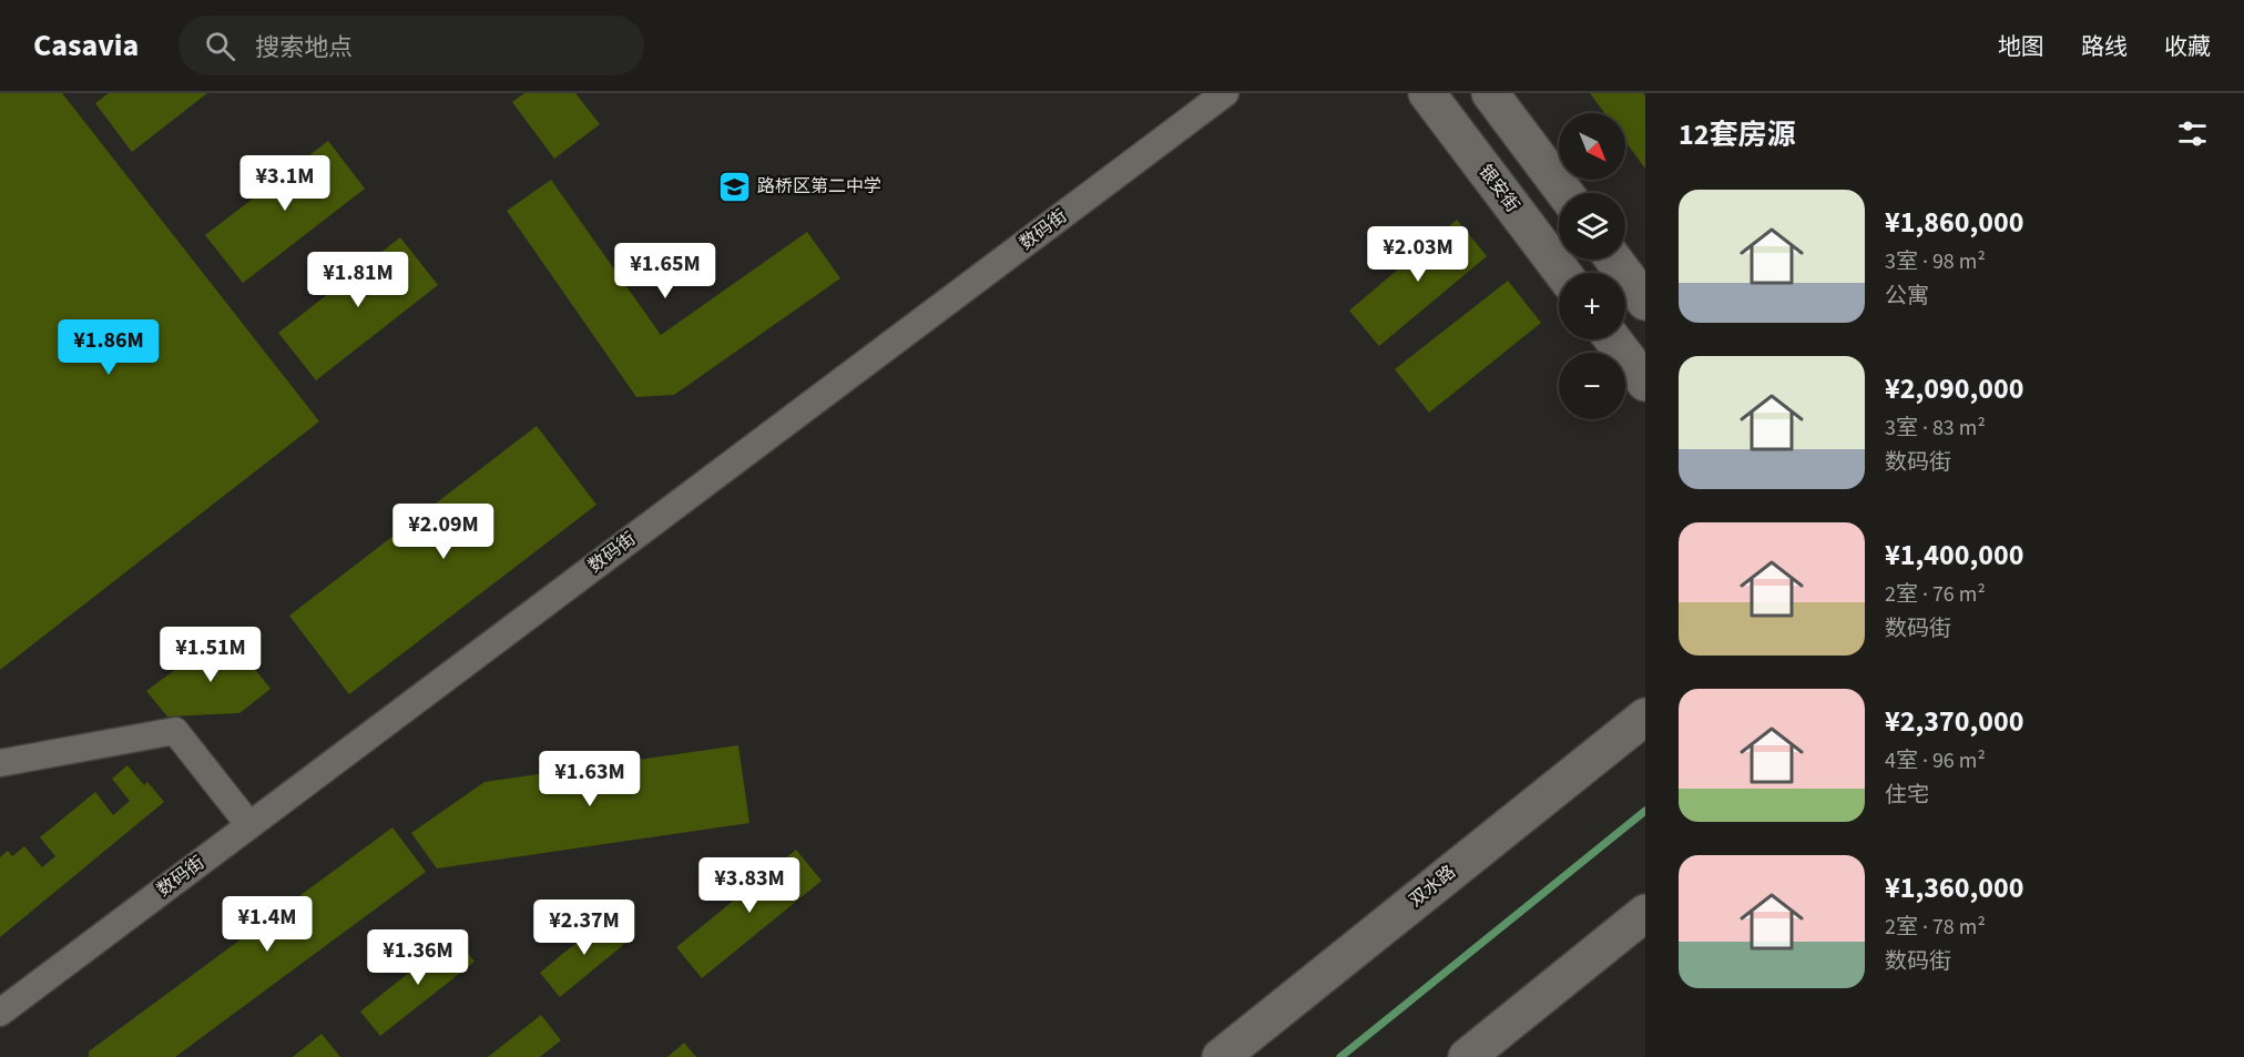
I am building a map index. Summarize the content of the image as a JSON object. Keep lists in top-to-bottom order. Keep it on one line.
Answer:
{"streets":{"main road":["银安街","双水路"],"street":["数码街"]},"places":{"school or university":["路桥区第二中学"]},"north":"bottom right","page":{"header":"Casavia","search":"搜索地点","nav":["地图","路线","收藏"],"heading":"12套房源","map_buttons":["+","−"],"price":["¥3.1M","¥2.03M","¥1.65M","¥1.81M","¥1.86M","¥2.09M","¥1.51M","¥1.63M","¥3.83M","¥1.4M","¥2.37M","¥1.36M"],"list":[{"name":"¥1,860,000","note":"3室 · 98 m² · 公寓"},{"name":"¥2,090,000","note":"3室 · 83 m² · 数码街"},{"name":"¥1,400,000","note":"2室 · 76 m² · 数码街"},{"name":"¥2,370,000","note":"4室 · 96 m² · 住宅"},{"name":"¥1,360,000","note":"2室 · 78 m² · 数码街"}]}}
